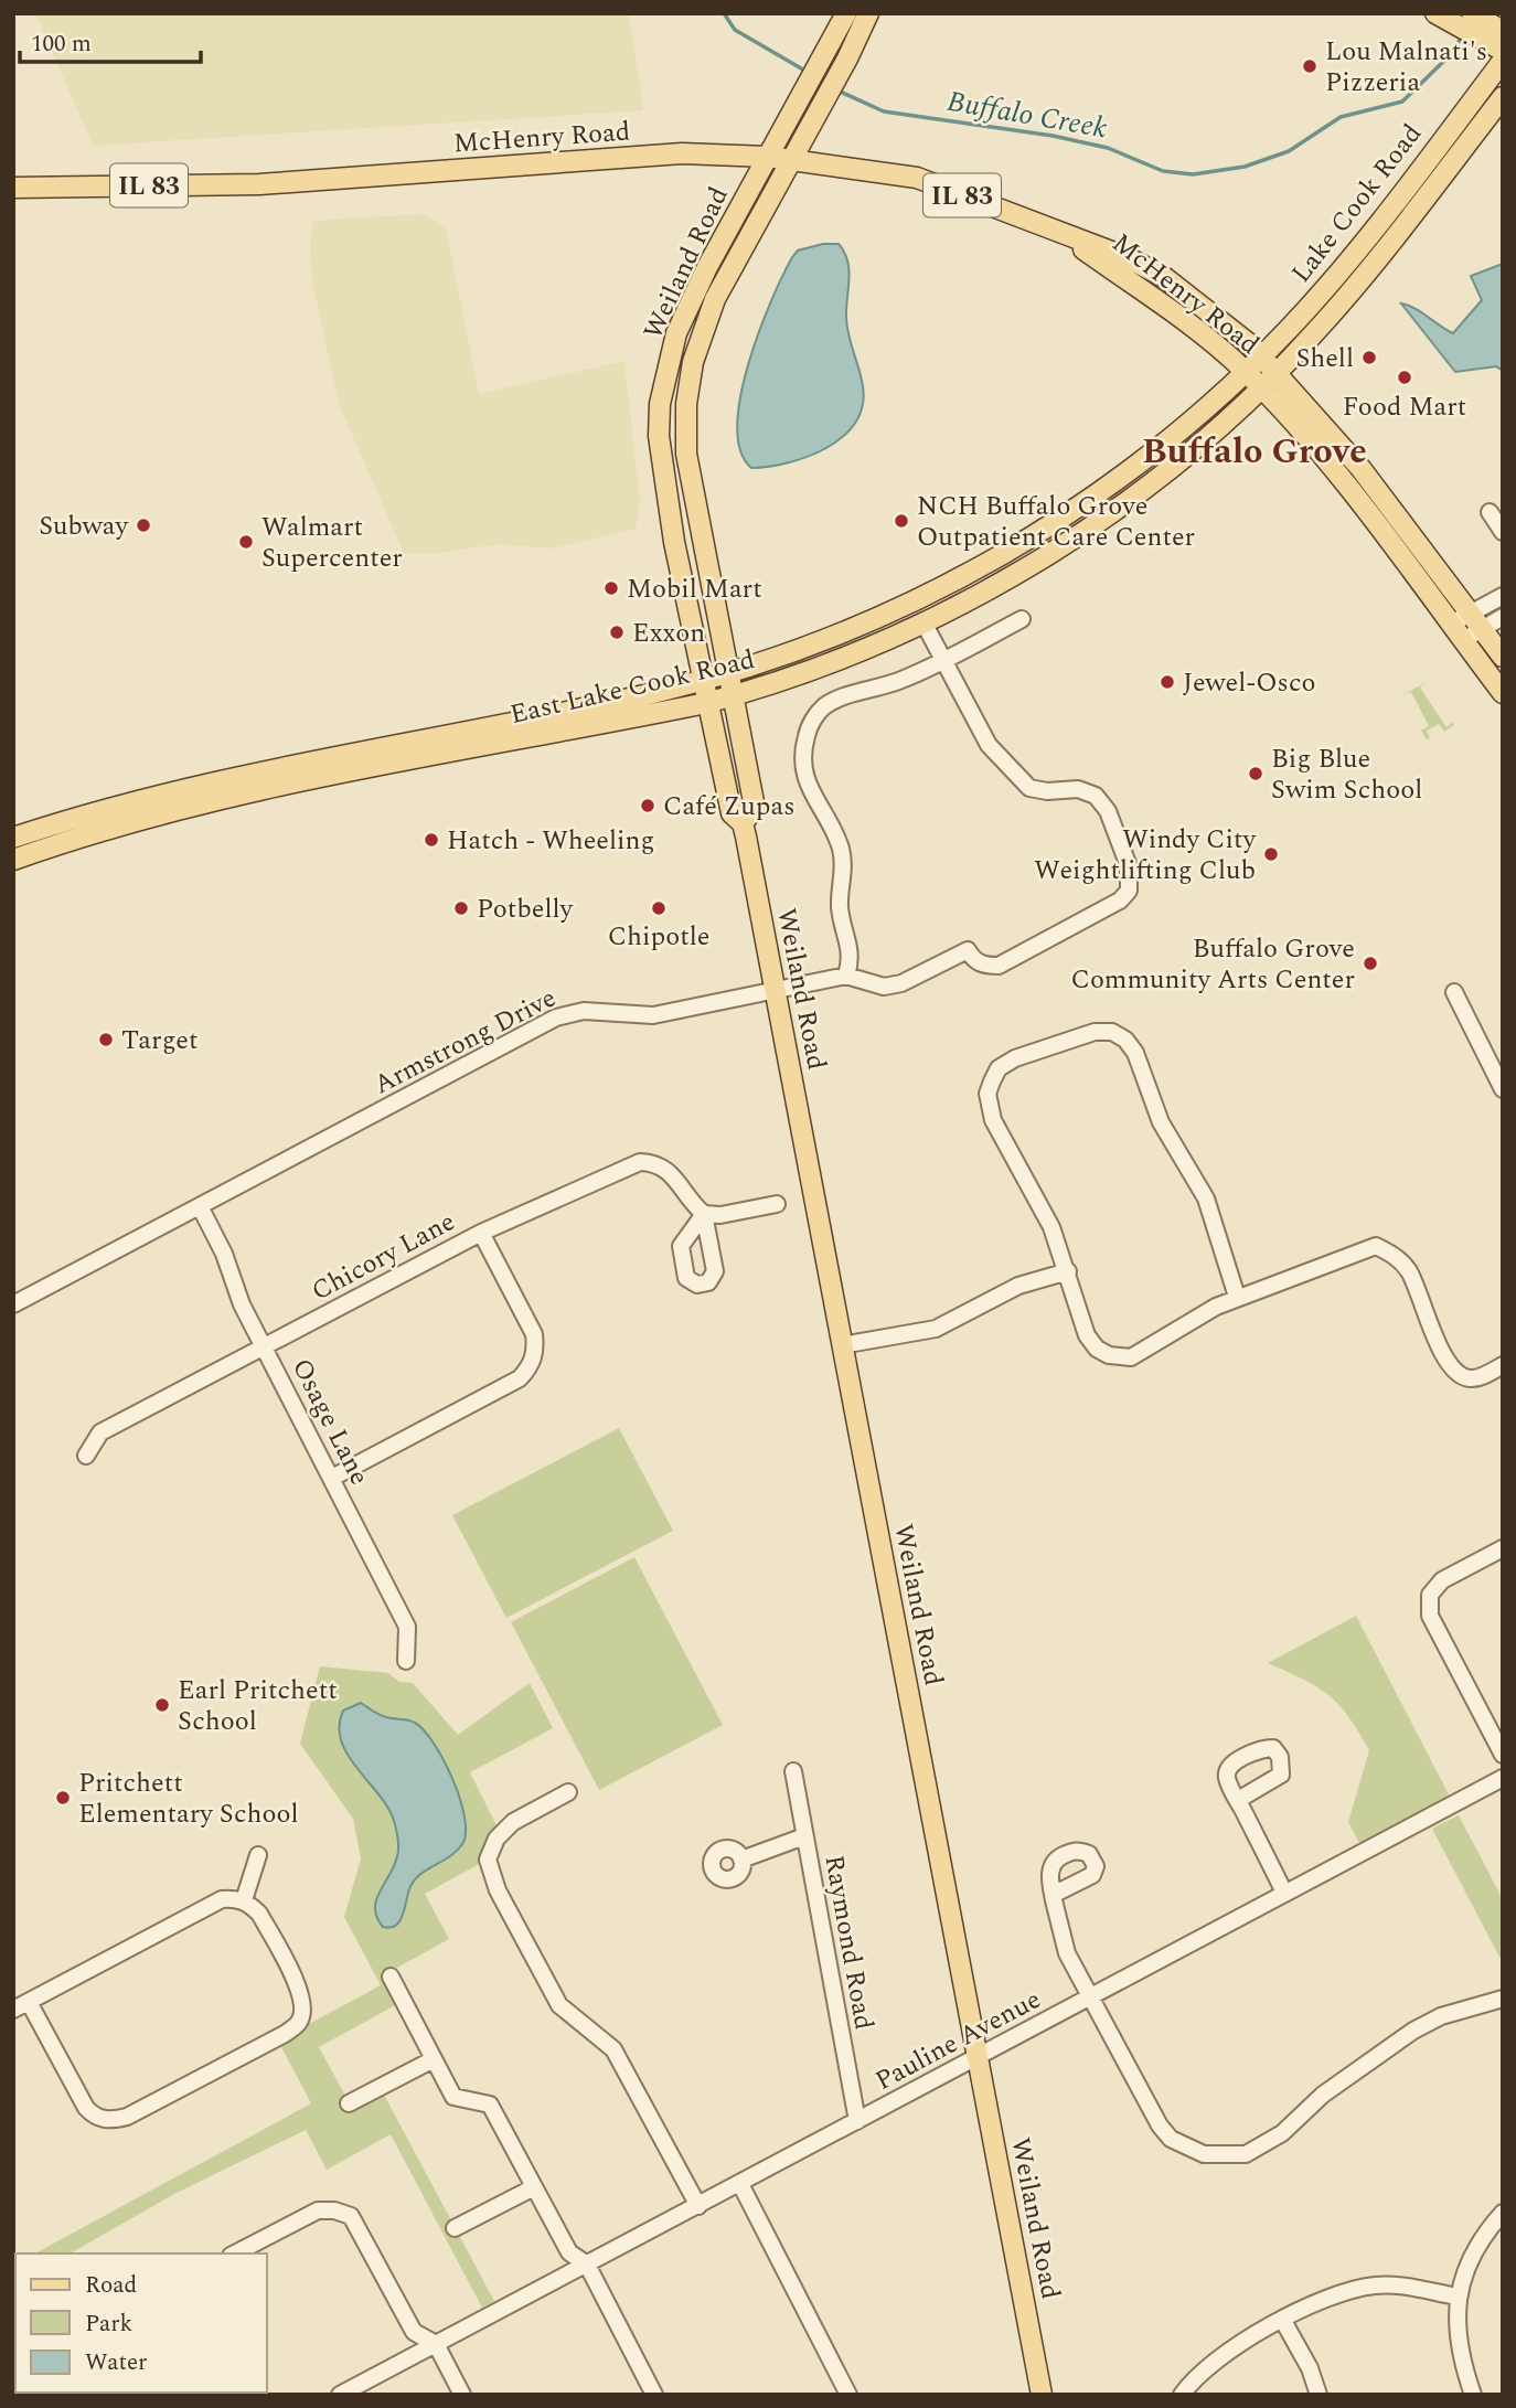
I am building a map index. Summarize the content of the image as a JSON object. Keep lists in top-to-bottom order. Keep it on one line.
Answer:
{"streets":{"main road":["McHenry Road","IL 83","Lake Cook Road","Weiland Road","East Lake Cook Road"],"street":["Armstrong Drive","Chicory Lane","Osage Lane","Raymond Road","Pauline Avenue"]},"crossings":[["McHenry Road","Lake Cook Road"],["McHenry Road","Weiland Road"],["McHenry Road","East Lake Cook Road"],["Lake Cook Road","East Lake Cook Road"],["Weiland Road","East Lake Cook Road"],["Weiland Road","Armstrong Drive"],["Weiland Road","Pauline Avenue"],["East Lake Cook Road","Armstrong Drive"],["Armstrong Drive","Osage Lane"],["Chicory Lane","Osage Lane"],["Raymond Road","Pauline Avenue"]],"districts":["Buffalo Grove"],"water":["Buffalo Creek"],"places":["Lou Malnati's Pizzeria","Shell","Food Mart","NCH Buffalo Grove Outpatient Care Center","Subway","Walmart Supercenter","Mobil Mart","Exxon","Jewel-Osco","Big Blue Swim School","Café Zupas","Hatch - Wheeling","Windy City Weightlifting Club","Potbelly","Chipotle","Buffalo Grove Community Arts Center","Target","Earl Pritchett School","Pritchett Elementary School"],"legend":["Road","Park","Water"],"scale_bar":"100 m"}
